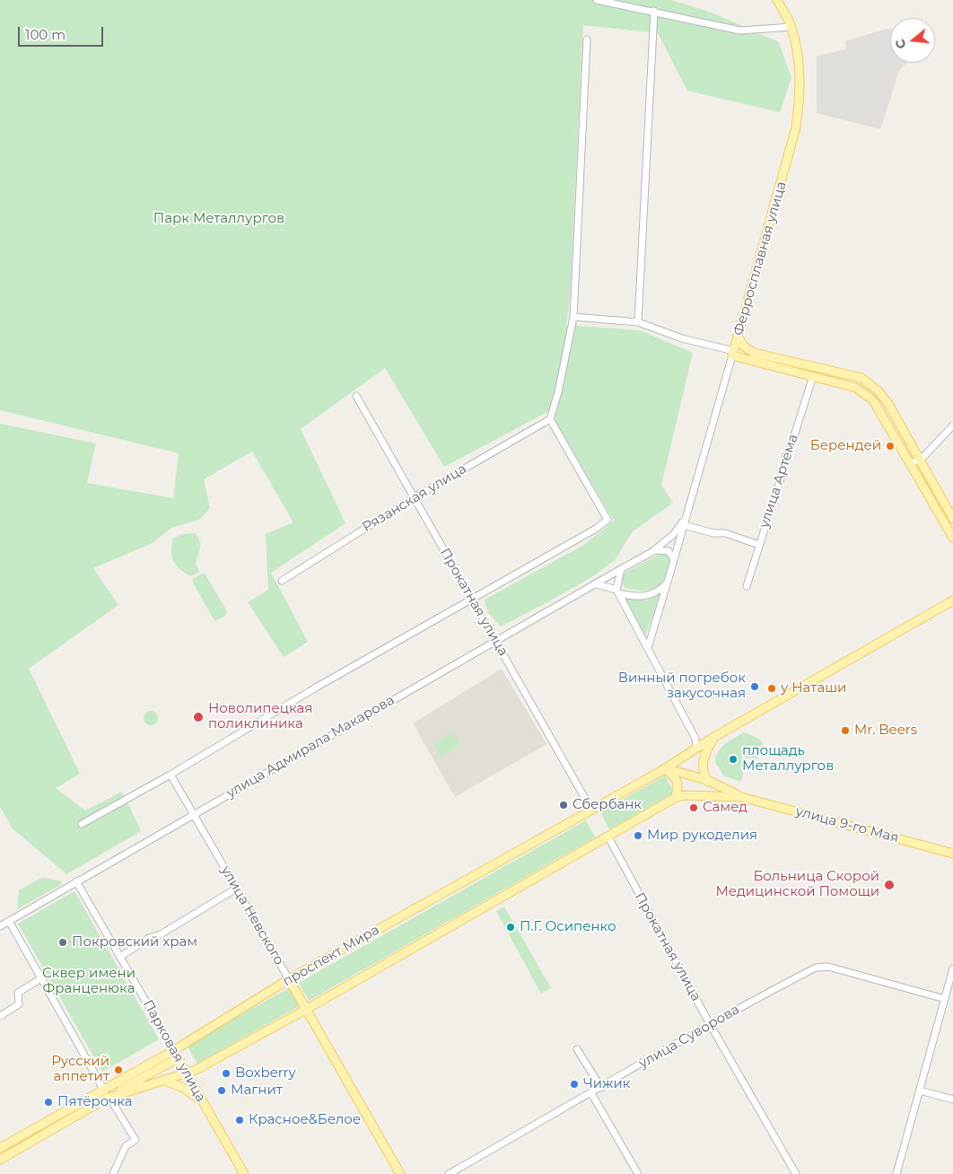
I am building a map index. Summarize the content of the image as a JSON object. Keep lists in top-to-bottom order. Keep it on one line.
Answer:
{"streets":{"main road":["Ферросплавная улица","улица 9-го Мая","улица Невского","проспект Мира","Парковая улица"],"street":["улица Артёма","Рязанская улица","Прокатная улица","улица Адмирала Макарова","улица Суворова"]},"crossings":[["Рязанская улица","Прокатная улица"],["Прокатная улица","улица Адмирала Макарова"],["Прокатная улица","проспект Мира"],["Прокатная улица","улица Суворова"],["улица Адмирала Макарова","улица Невского"],["улица Адмирала Макарова","Парковая улица"],["улица 9-го Мая","проспект Мира"],["улица Невского","проспект Мира"],["проспект Мира","Парковая улица"]],"parks":["Парк Металлургов","Сквер имени Франценюка"],"places":["Берендей","Винный погребок закусочная","у Наташи","Новолипецкая поликлиника","Mr. Beers","площадь Металлургов","Сбербанк","Самед","Мир рукоделия","Больница Скорой Медицинской Помощи","П.Г. Осипенко","Покровский храм","Русский аппетит","Boxberry","Чижик","Магнит","Пятёрочка","Красное&Белое"],"scale_bar":"100 m","north":"left"}
